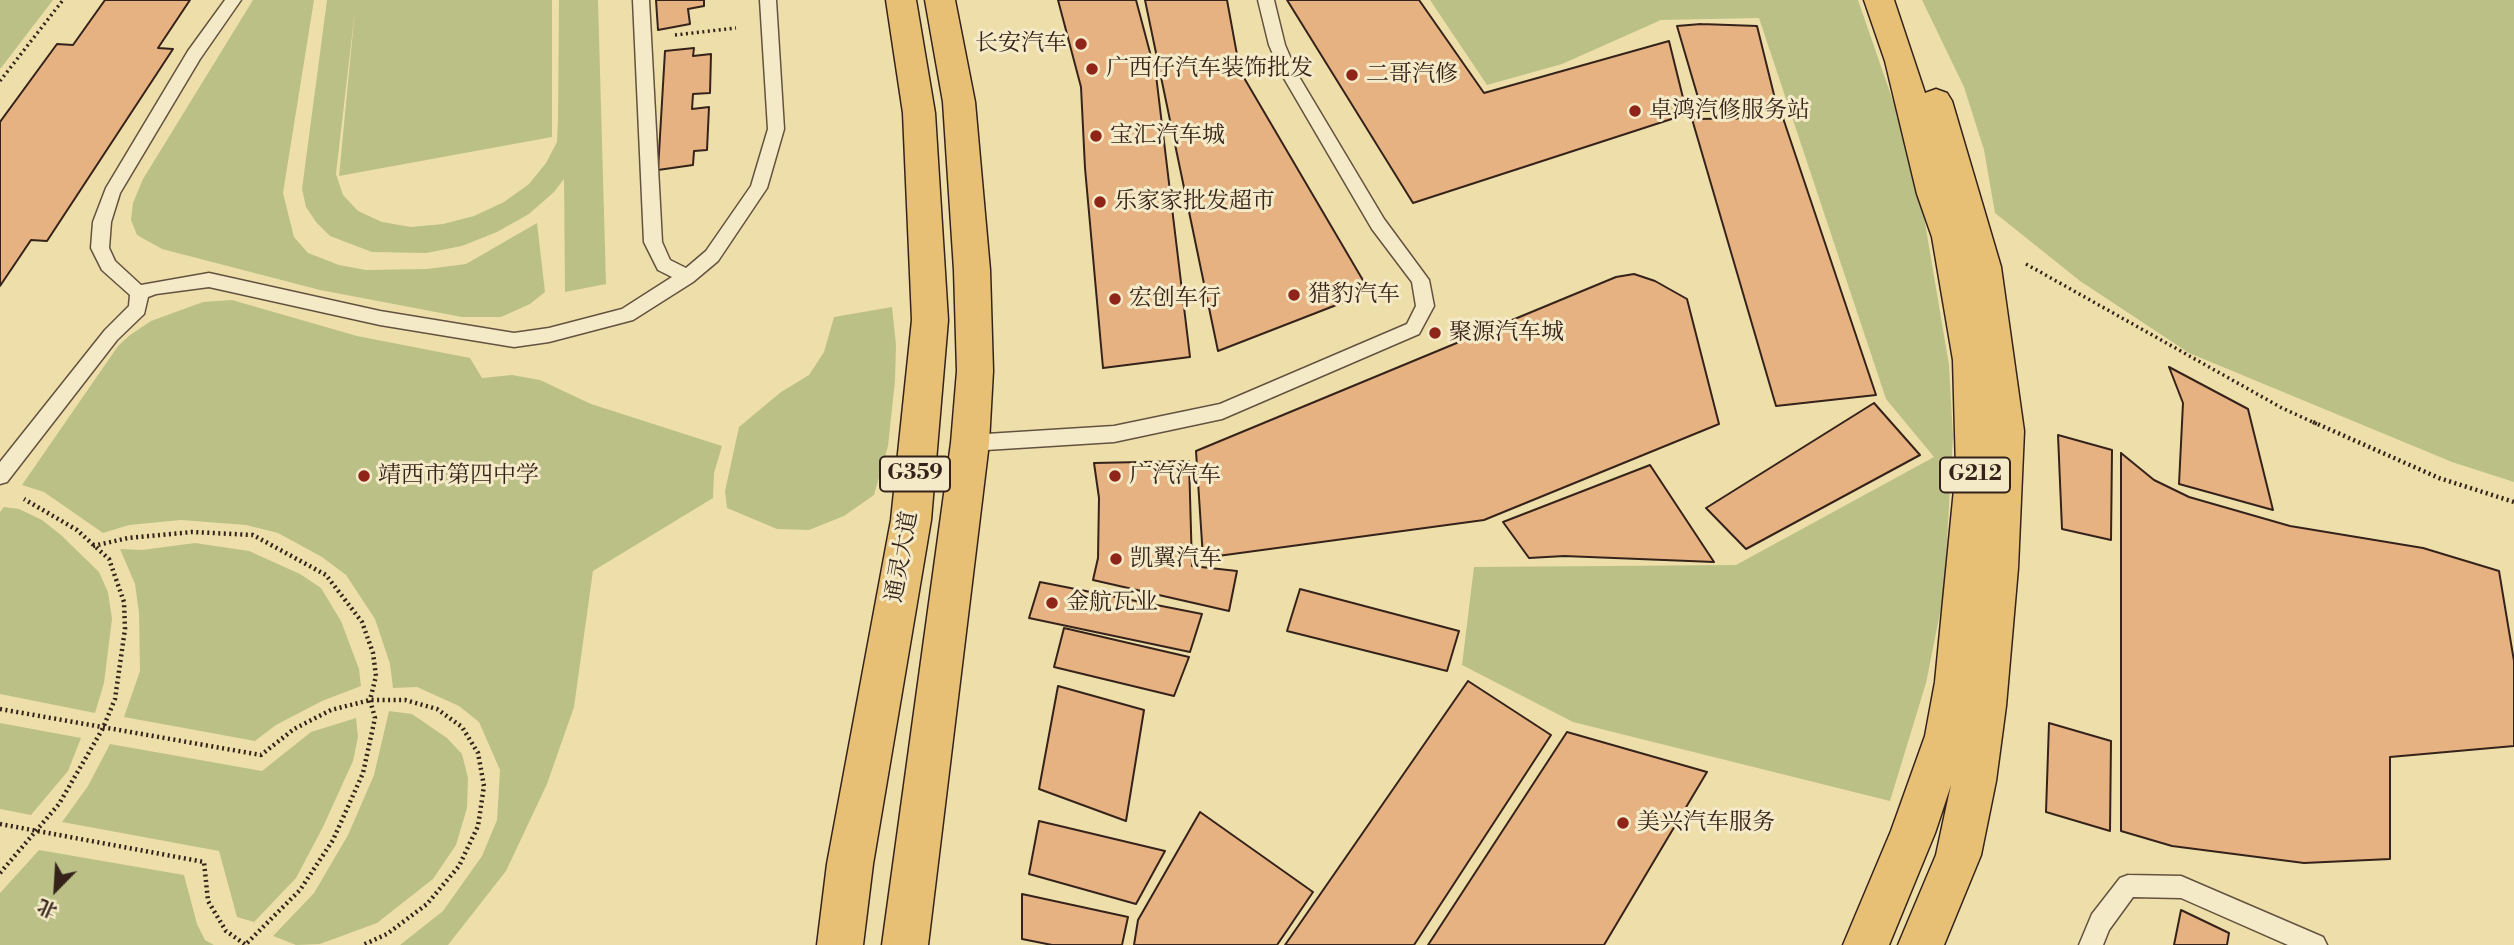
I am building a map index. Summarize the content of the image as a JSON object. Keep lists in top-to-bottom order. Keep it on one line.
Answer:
{"streets":{"highway":["G359","G212","通灵大道"]},"places":["长安汽车","广西仔汽车装饰批发","二哥汽修","卓鸿汽修服务站","宝汇汽车城","乐家家批发超市","猎豹汽车","宏创车行","聚源汽车城","靖西市第四中学","广汽汽车","凯翼汽车","金航瓦业","美兴汽车服务"],"north":"bottom left"}
